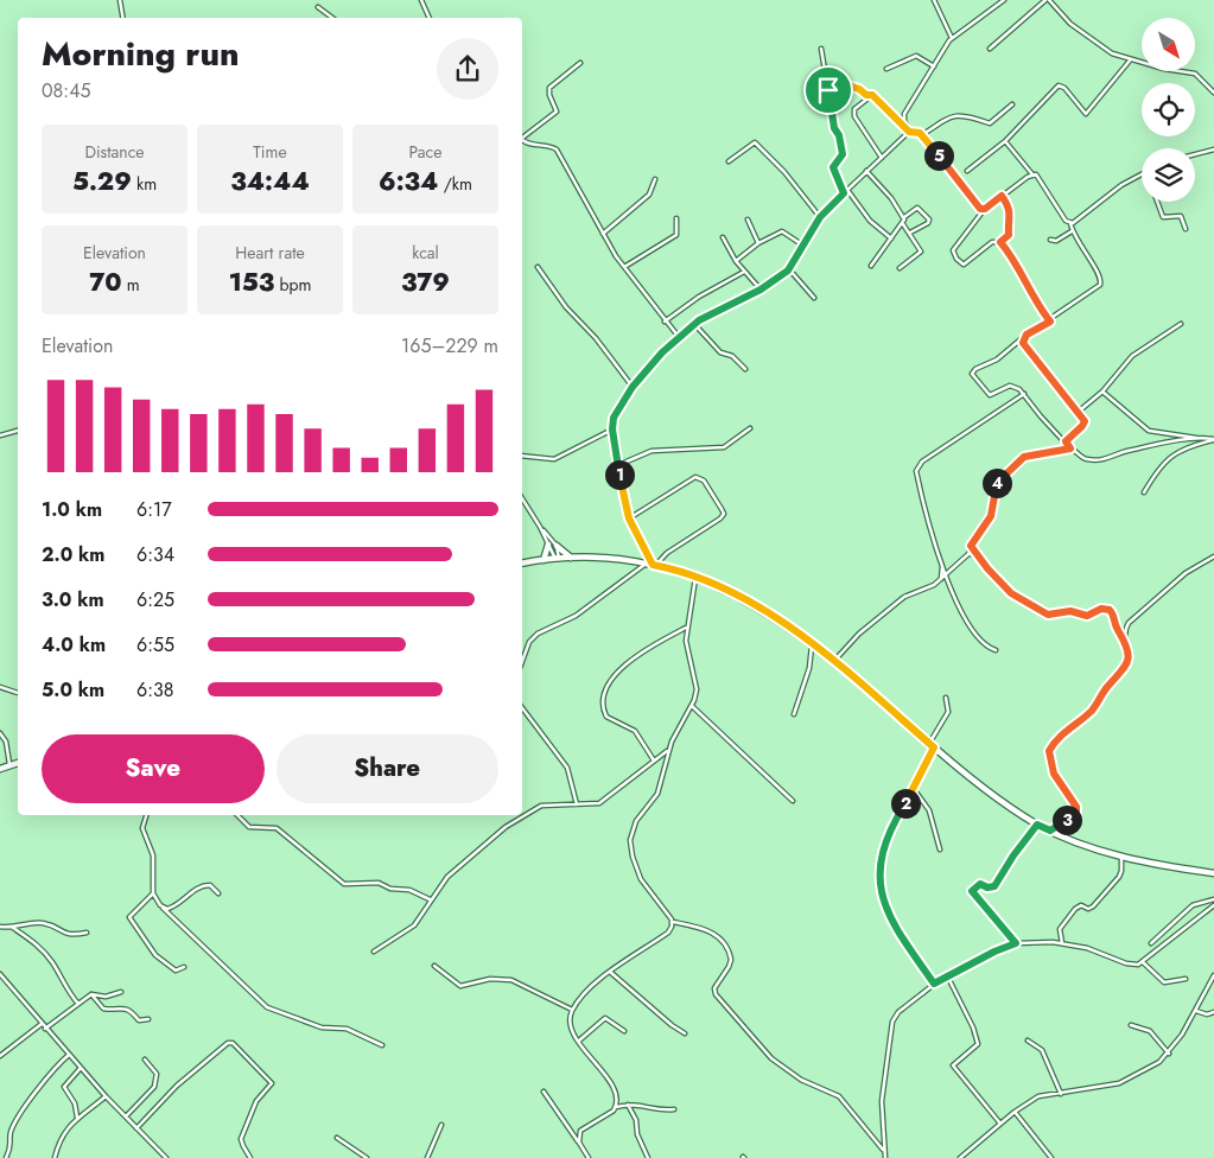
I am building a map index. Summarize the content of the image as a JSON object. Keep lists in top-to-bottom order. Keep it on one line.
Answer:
{"north":"bottom right","page":{"heading":["Morning run","08:45"],"stats":[["Distance","5.29 km"],["Time","34:44"],["Pace","6:34 /km"],["Elevation","70 m"],["Heart rate","153 bpm"],["kcal","379"]],"pins":["5","1","4","2","3"],"chart":["Elevation","165–229 m"],"list":[{"name":"1.0 km","note":"6:17"},{"name":"2.0 km","note":"6:34"},{"name":"3.0 km","note":"6:25"},{"name":"4.0 km","note":"6:55"},{"name":"5.0 km","note":"6:38"}],"buttons":["Save","Share"]}}
